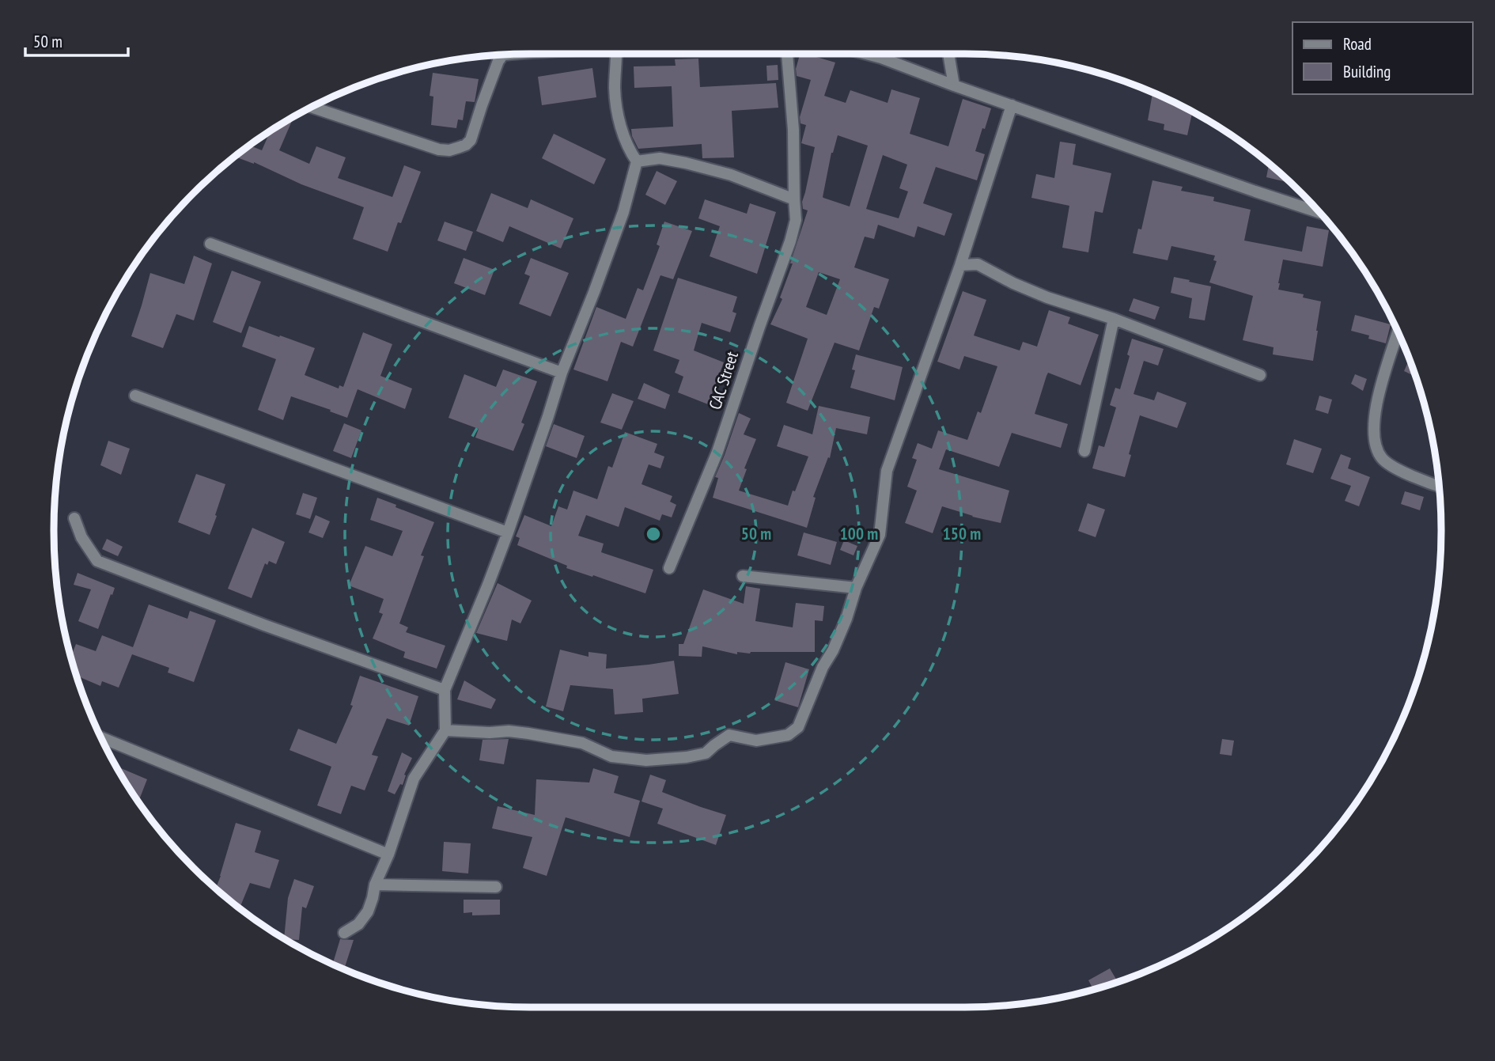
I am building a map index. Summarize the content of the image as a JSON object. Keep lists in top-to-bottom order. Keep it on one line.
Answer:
{"streets":{"street":["CAC Street"]},"legend":["Road","Building"],"scale_bar":"50 m","rings":["50 m","100 m","150 m"]}
